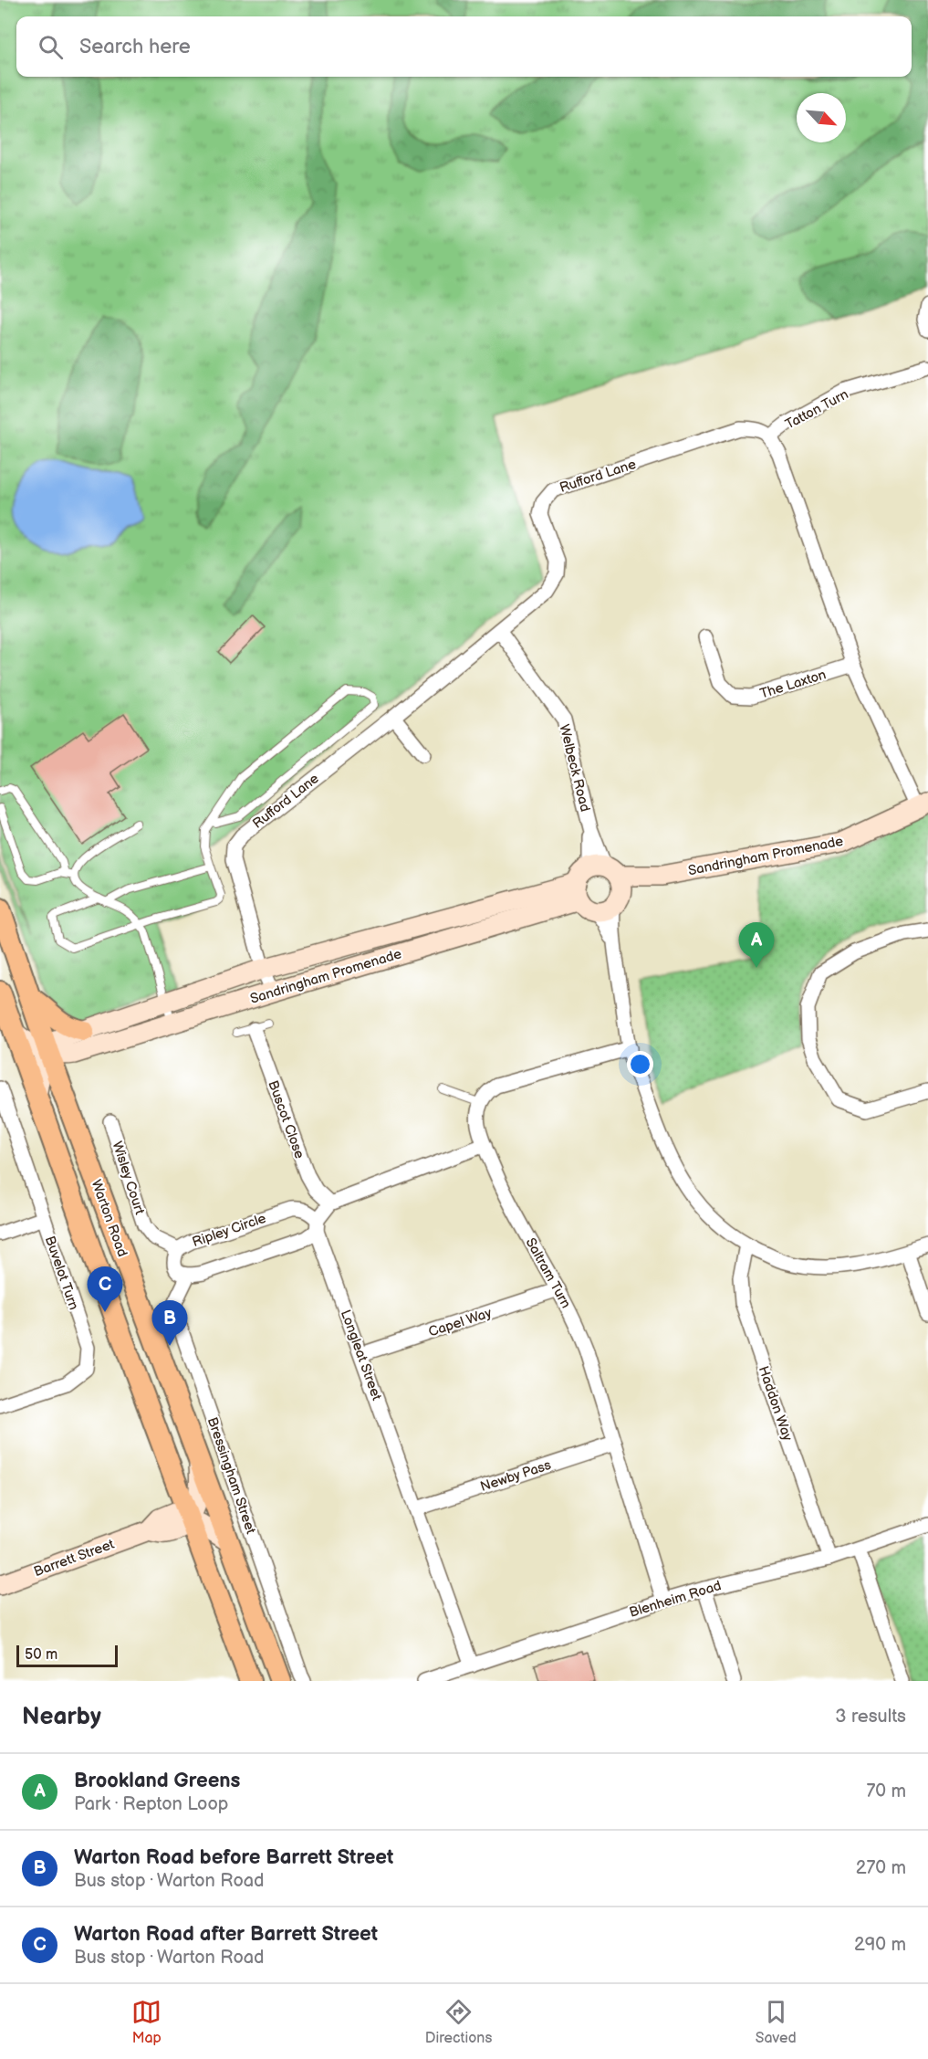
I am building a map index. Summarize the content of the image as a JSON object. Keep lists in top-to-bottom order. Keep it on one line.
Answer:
{"streets":{"main road":["Warton Road"],"street":["Tatton Turn","Rufford Lane","The Laxton","Welbeck Road","Sandringham Promenade","Buscot Close","Wisley Court","Ripley Circle","Buvelot Turn","Saltram Turn","Capel Way","Longleat Street","Haddon Way","Bressingham Street","Newby Pass","Barrett Street","Blenheim Road"]},"crossings":[["Tatton Turn","Rufford Lane"],["Rufford Lane","Welbeck Road"],["Rufford Lane","Sandringham Promenade"],["Welbeck Road","Sandringham Promenade"],["Welbeck Road","Haddon Way"],["Sandringham Promenade","Warton Road"],["Wisley Court","Ripley Circle"],["Warton Road","Barrett Street"],["Ripley Circle","Longleat Street"],["Ripley Circle","Bressingham Street"],["Saltram Turn","Capel Way"],["Saltram Turn","Newby Pass"],["Saltram Turn","Blenheim Road"],["Capel Way","Longleat Street"],["Longleat Street","Newby Pass"],["Longleat Street","Blenheim Road"],["Haddon Way","Blenheim Road"]],"scale_bar":"50 m","north":"bottom right","page":{"search":"Search here","pins":["A","C","B"],"scale":"50 m","heading":["Nearby","3 results"],"list":[{"mark":"A","name":"Brookland Greens","note":"Park · Repton Loop","value":"70 m"},{"mark":"B","name":"Warton Road before Barrett Street","note":"Bus stop · Warton Road","value":"270 m"},{"mark":"C","name":"Warton Road after Barrett Street","note":"Bus stop · Warton Road","value":"290 m"}],"nav":["Map","Directions","Saved"]}}
